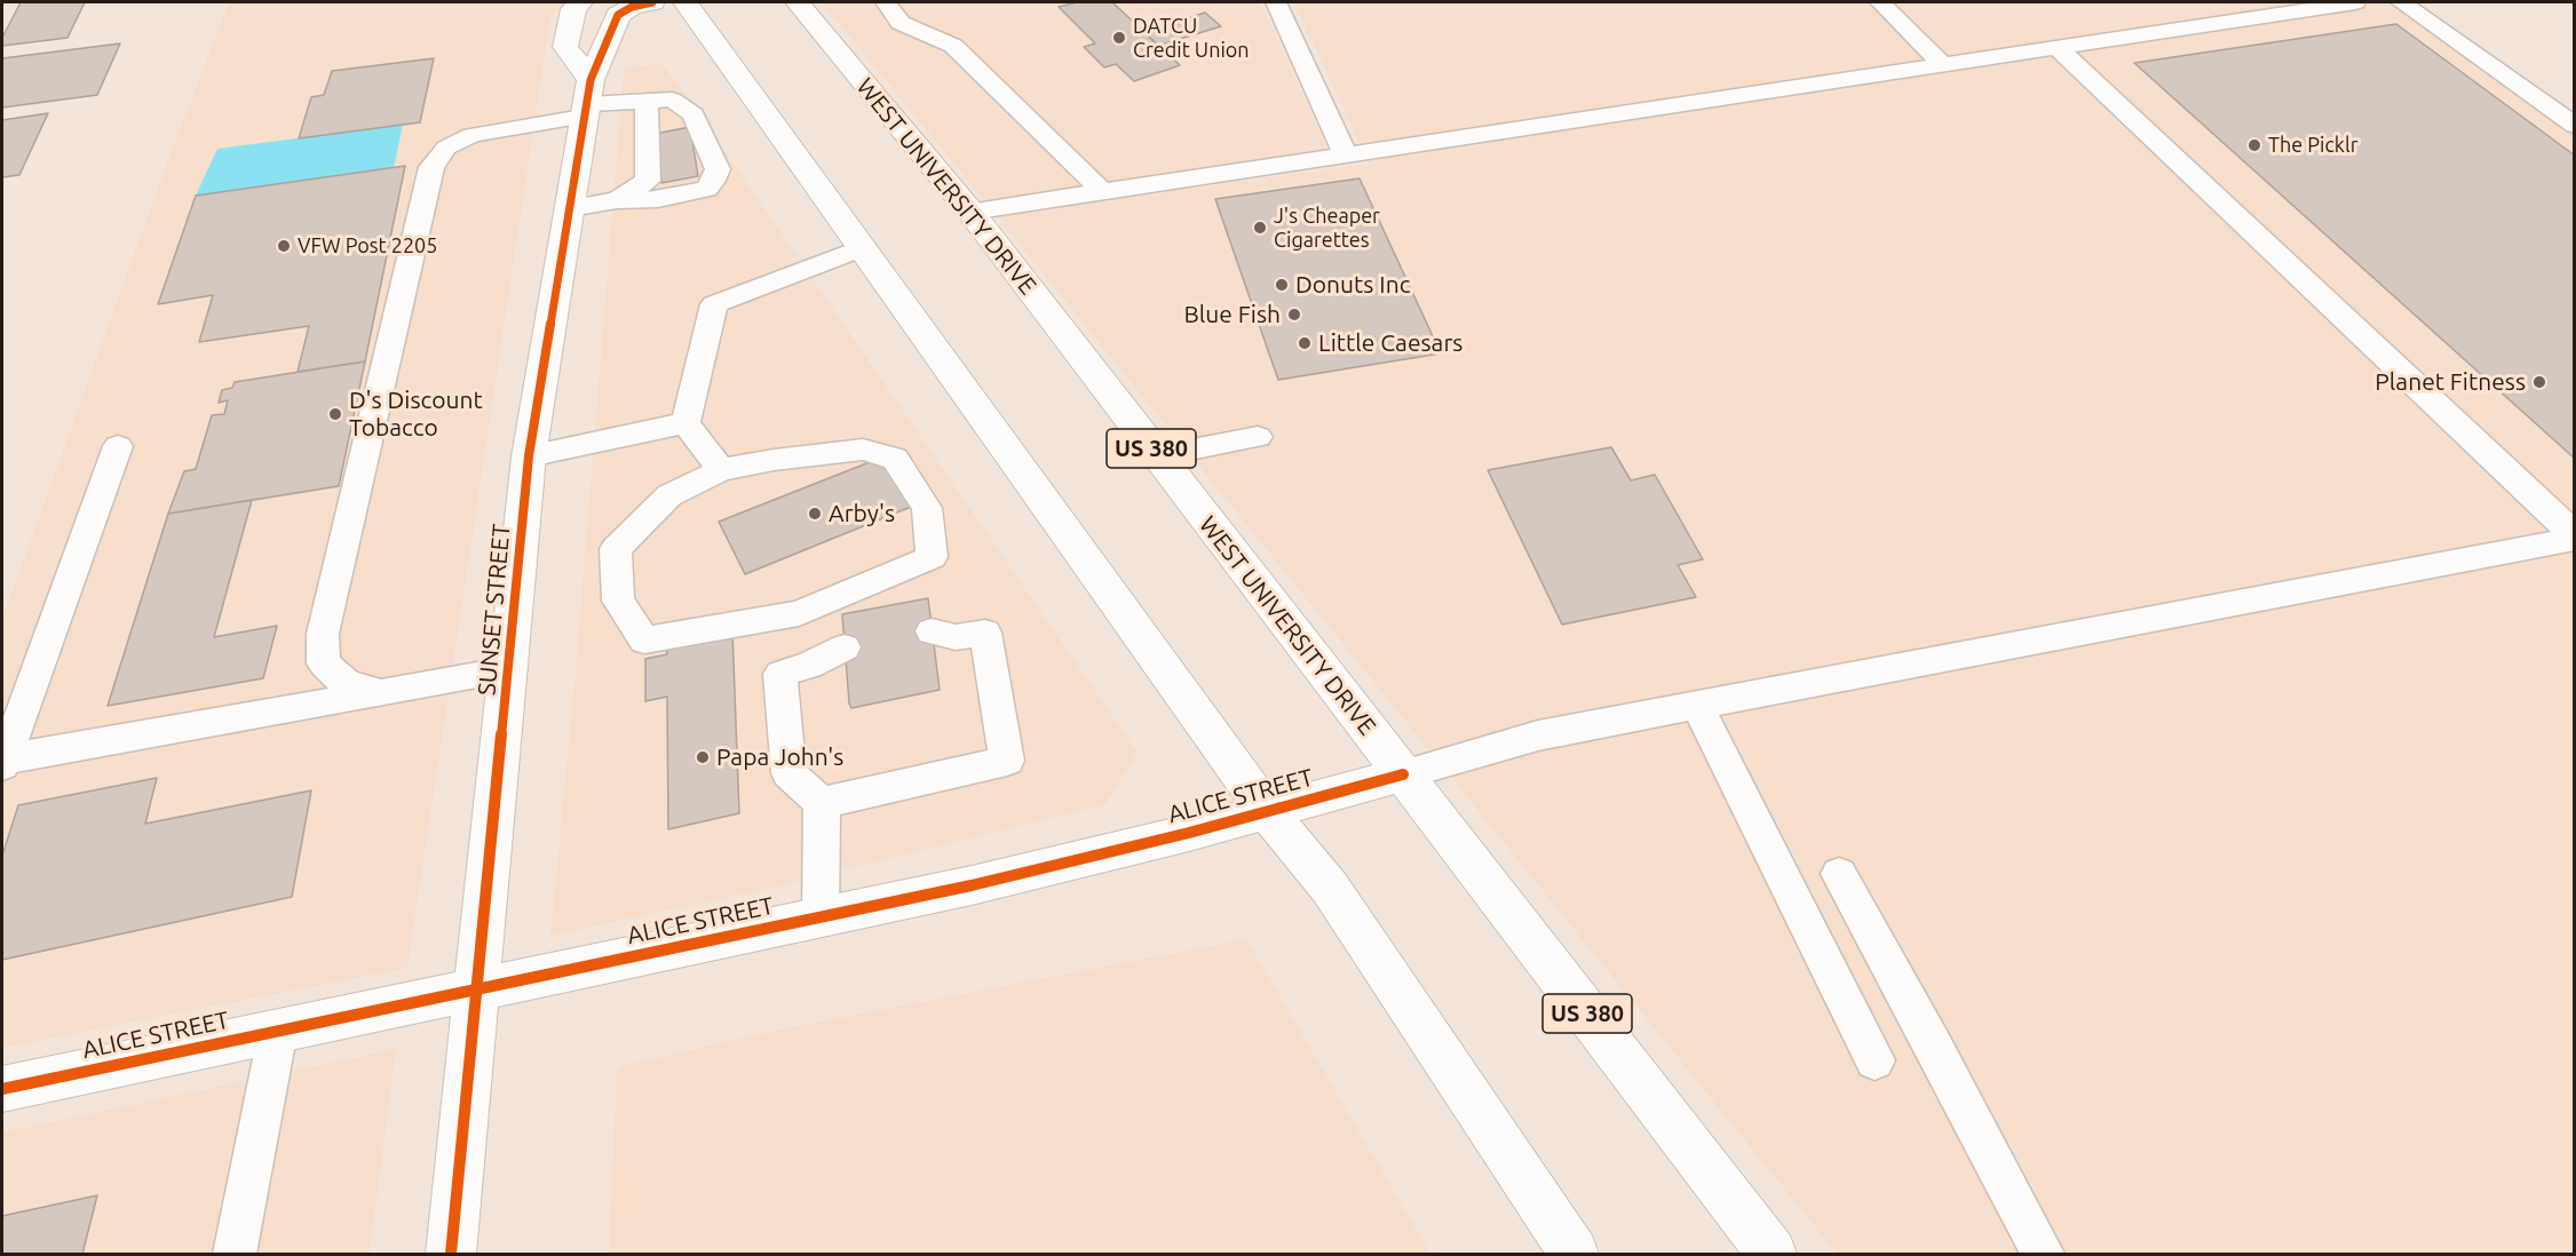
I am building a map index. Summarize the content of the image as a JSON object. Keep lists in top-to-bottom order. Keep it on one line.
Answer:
{"streets":{"main road":["WEST UNIVERSITY DRIVE","US 380","SUNSET STREET","ALICE STREET"]},"crossings":[["WEST UNIVERSITY DRIVE","ALICE STREET"],["SUNSET STREET","ALICE STREET"]],"places":["DATCU Credit Union","The Picklr","J's Cheaper Cigarettes","VFW Post 2205","Donuts Inc","Blue Fish","Little Caesars","Planet Fitness","D's Discount Tobacco","Arby's","Papa John's"]}
